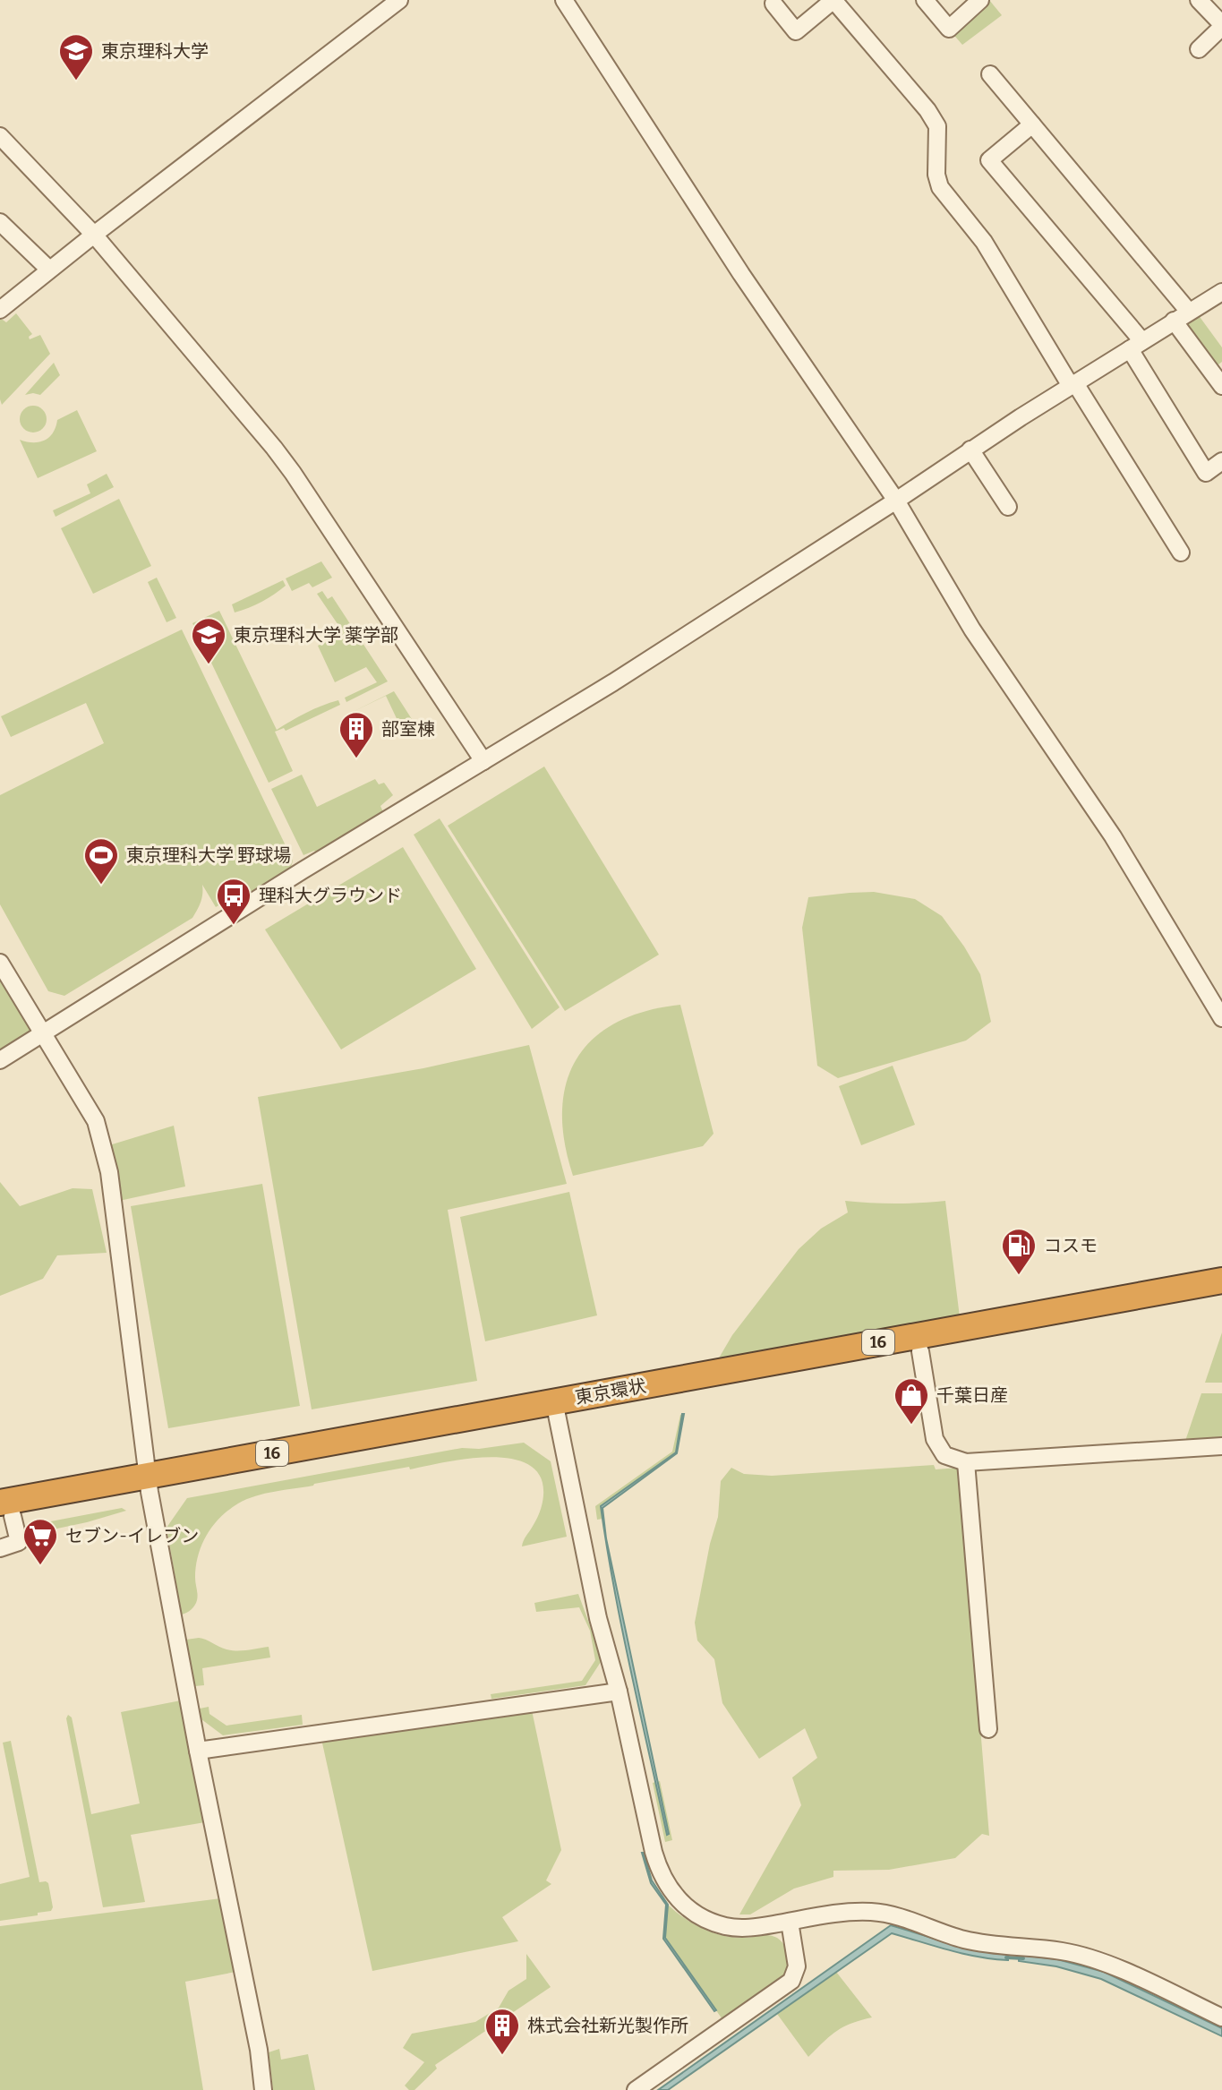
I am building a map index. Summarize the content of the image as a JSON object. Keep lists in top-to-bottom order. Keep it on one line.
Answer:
{"streets":{"highway":["16","東京環状"]},"places":{"school or university":["東京理科大学","東京理科大学 薬学部"],"building":["部室棟","株式会社新光製作所"],"sports":["東京理科大学 野球場"],"bus stop":["理科大グラウンド"],"fuel station":["コスモ"],"shop":["千葉日産"],"supermarket":["セブン-イレブン"]}}
